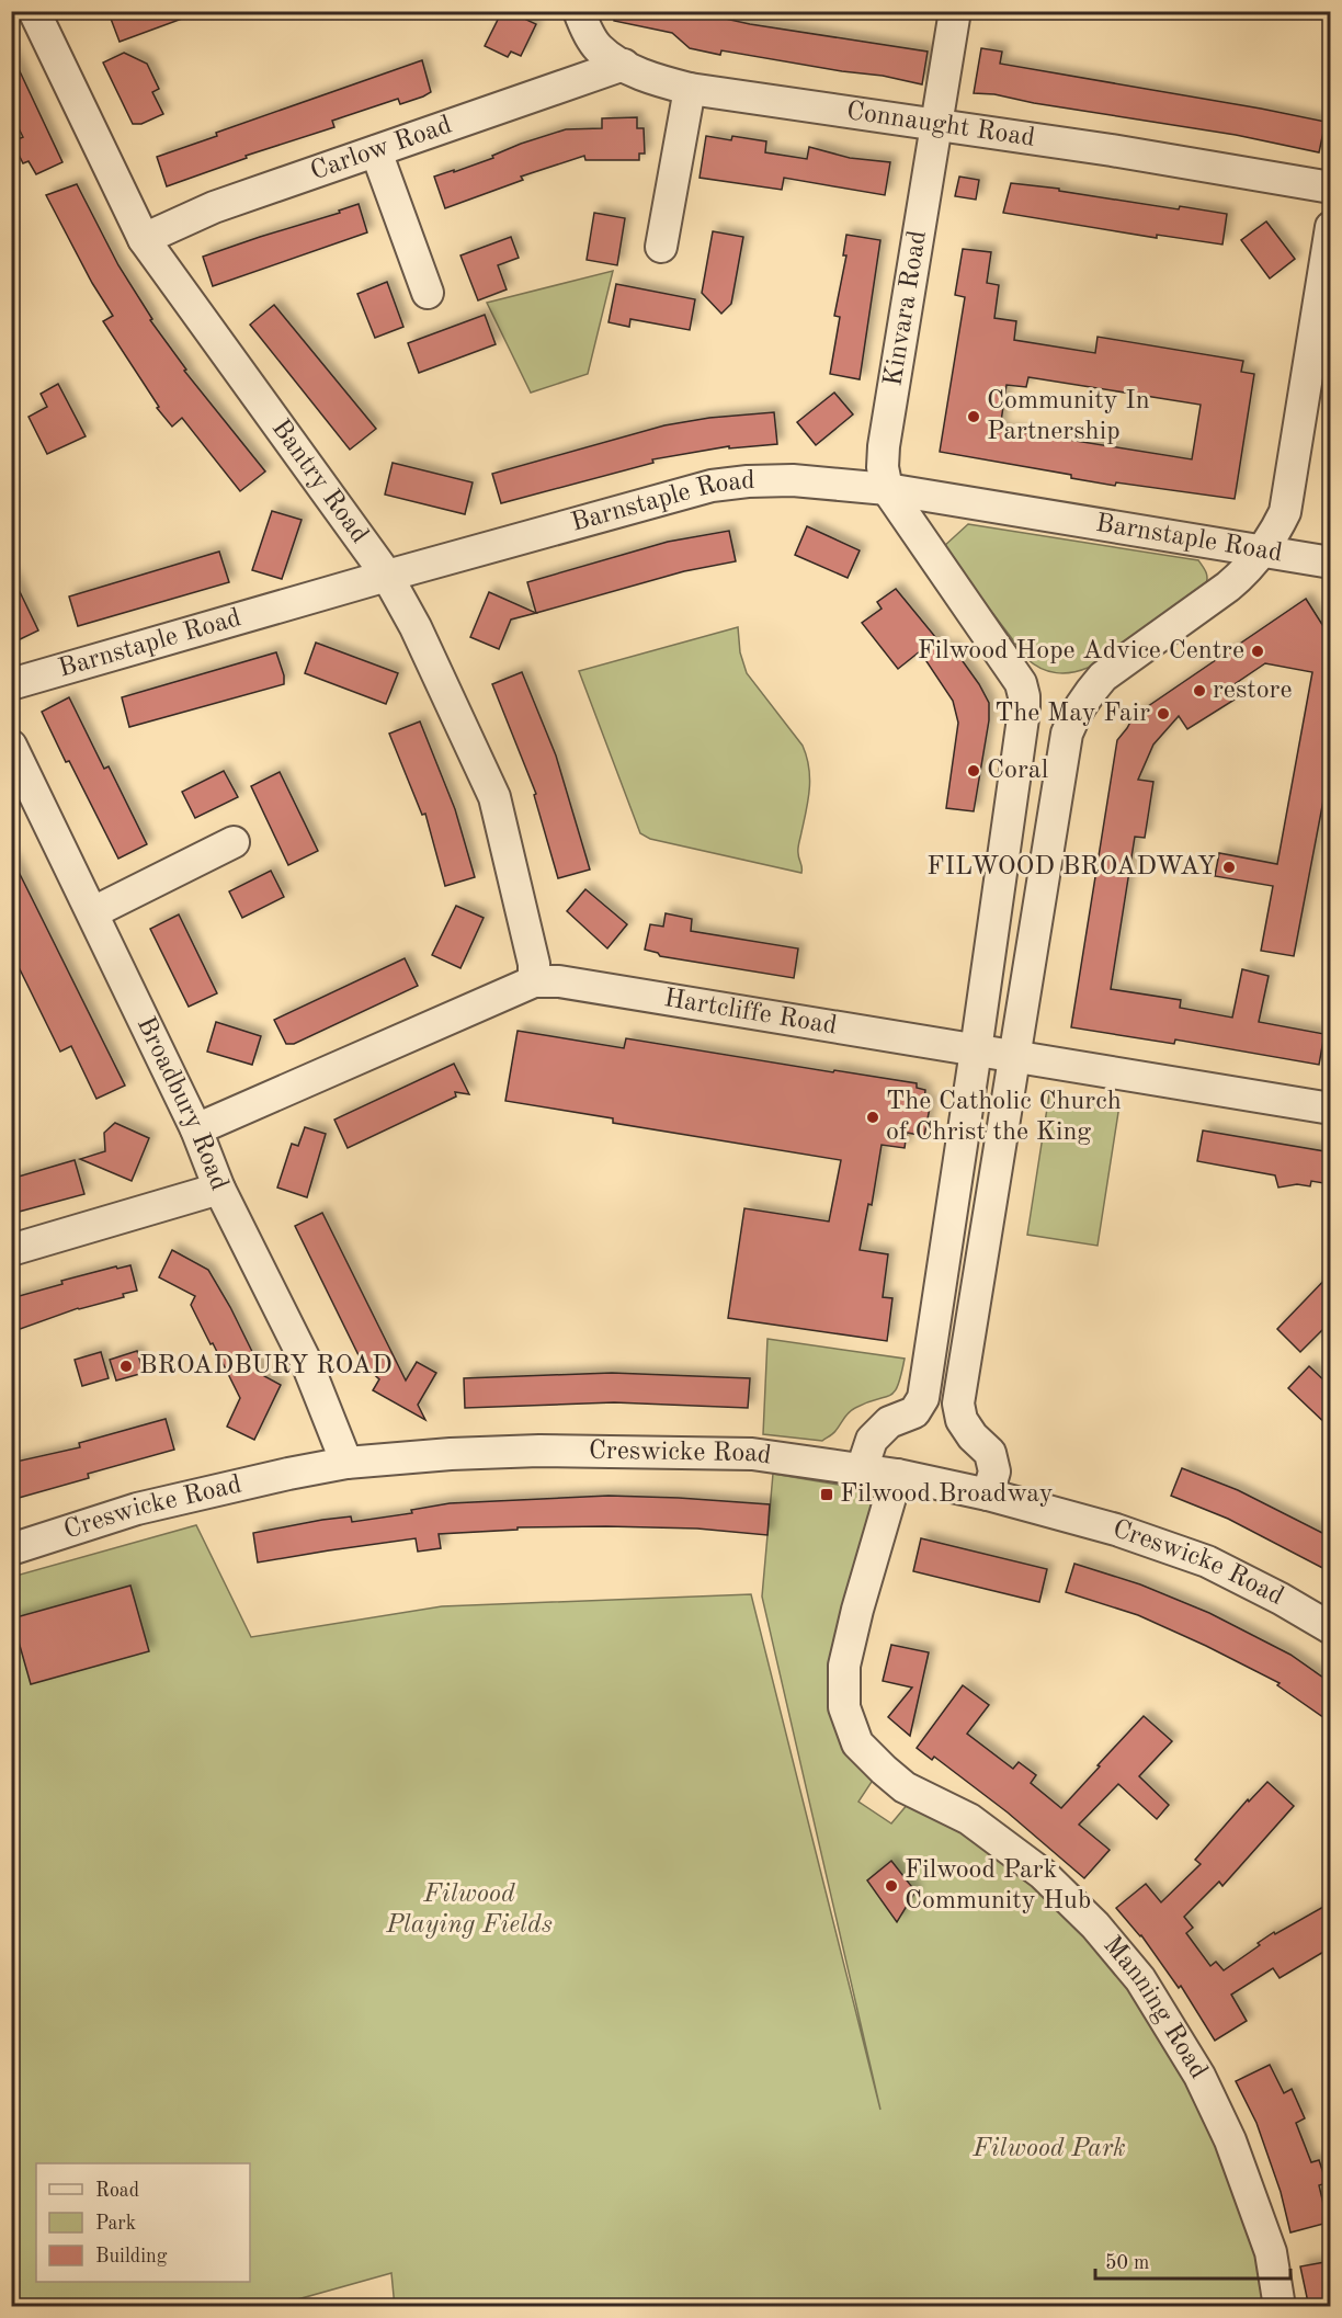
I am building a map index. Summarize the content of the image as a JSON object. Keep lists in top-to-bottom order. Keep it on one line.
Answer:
{"streets":{"street":["Connaught Road","Carlow Road","Kinvara Road","Bantry Road","Barnstaple Road","Hartcliffe Road","Broadbury Road","Creswicke Road","Manning Road"]},"crossings":[["Connaught Road","Carlow Road"],["Connaught Road","Kinvara Road"],["Carlow Road","Bantry Road"],["Kinvara Road","Barnstaple Road"],["Bantry Road","Barnstaple Road"],["Bantry Road","Hartcliffe Road"],["Hartcliffe Road","Broadbury Road"],["Broadbury Road","Creswicke Road"],["Creswicke Road","Manning Road"]],"parks":["Filwood Playing Fields","Filwood Park"],"places":{"other":["Community In Partnership","Filwood Hope Advice Centre","restore","The May Fair","Coral","FILWOOD BROADWAY","The Catholic Church of Christ the King","BROADBURY ROAD","Filwood Park Community Hub"],"transit":["Filwood Broadway"]},"legend":["Road","Park","Building"],"scale_bar":"50 m"}
